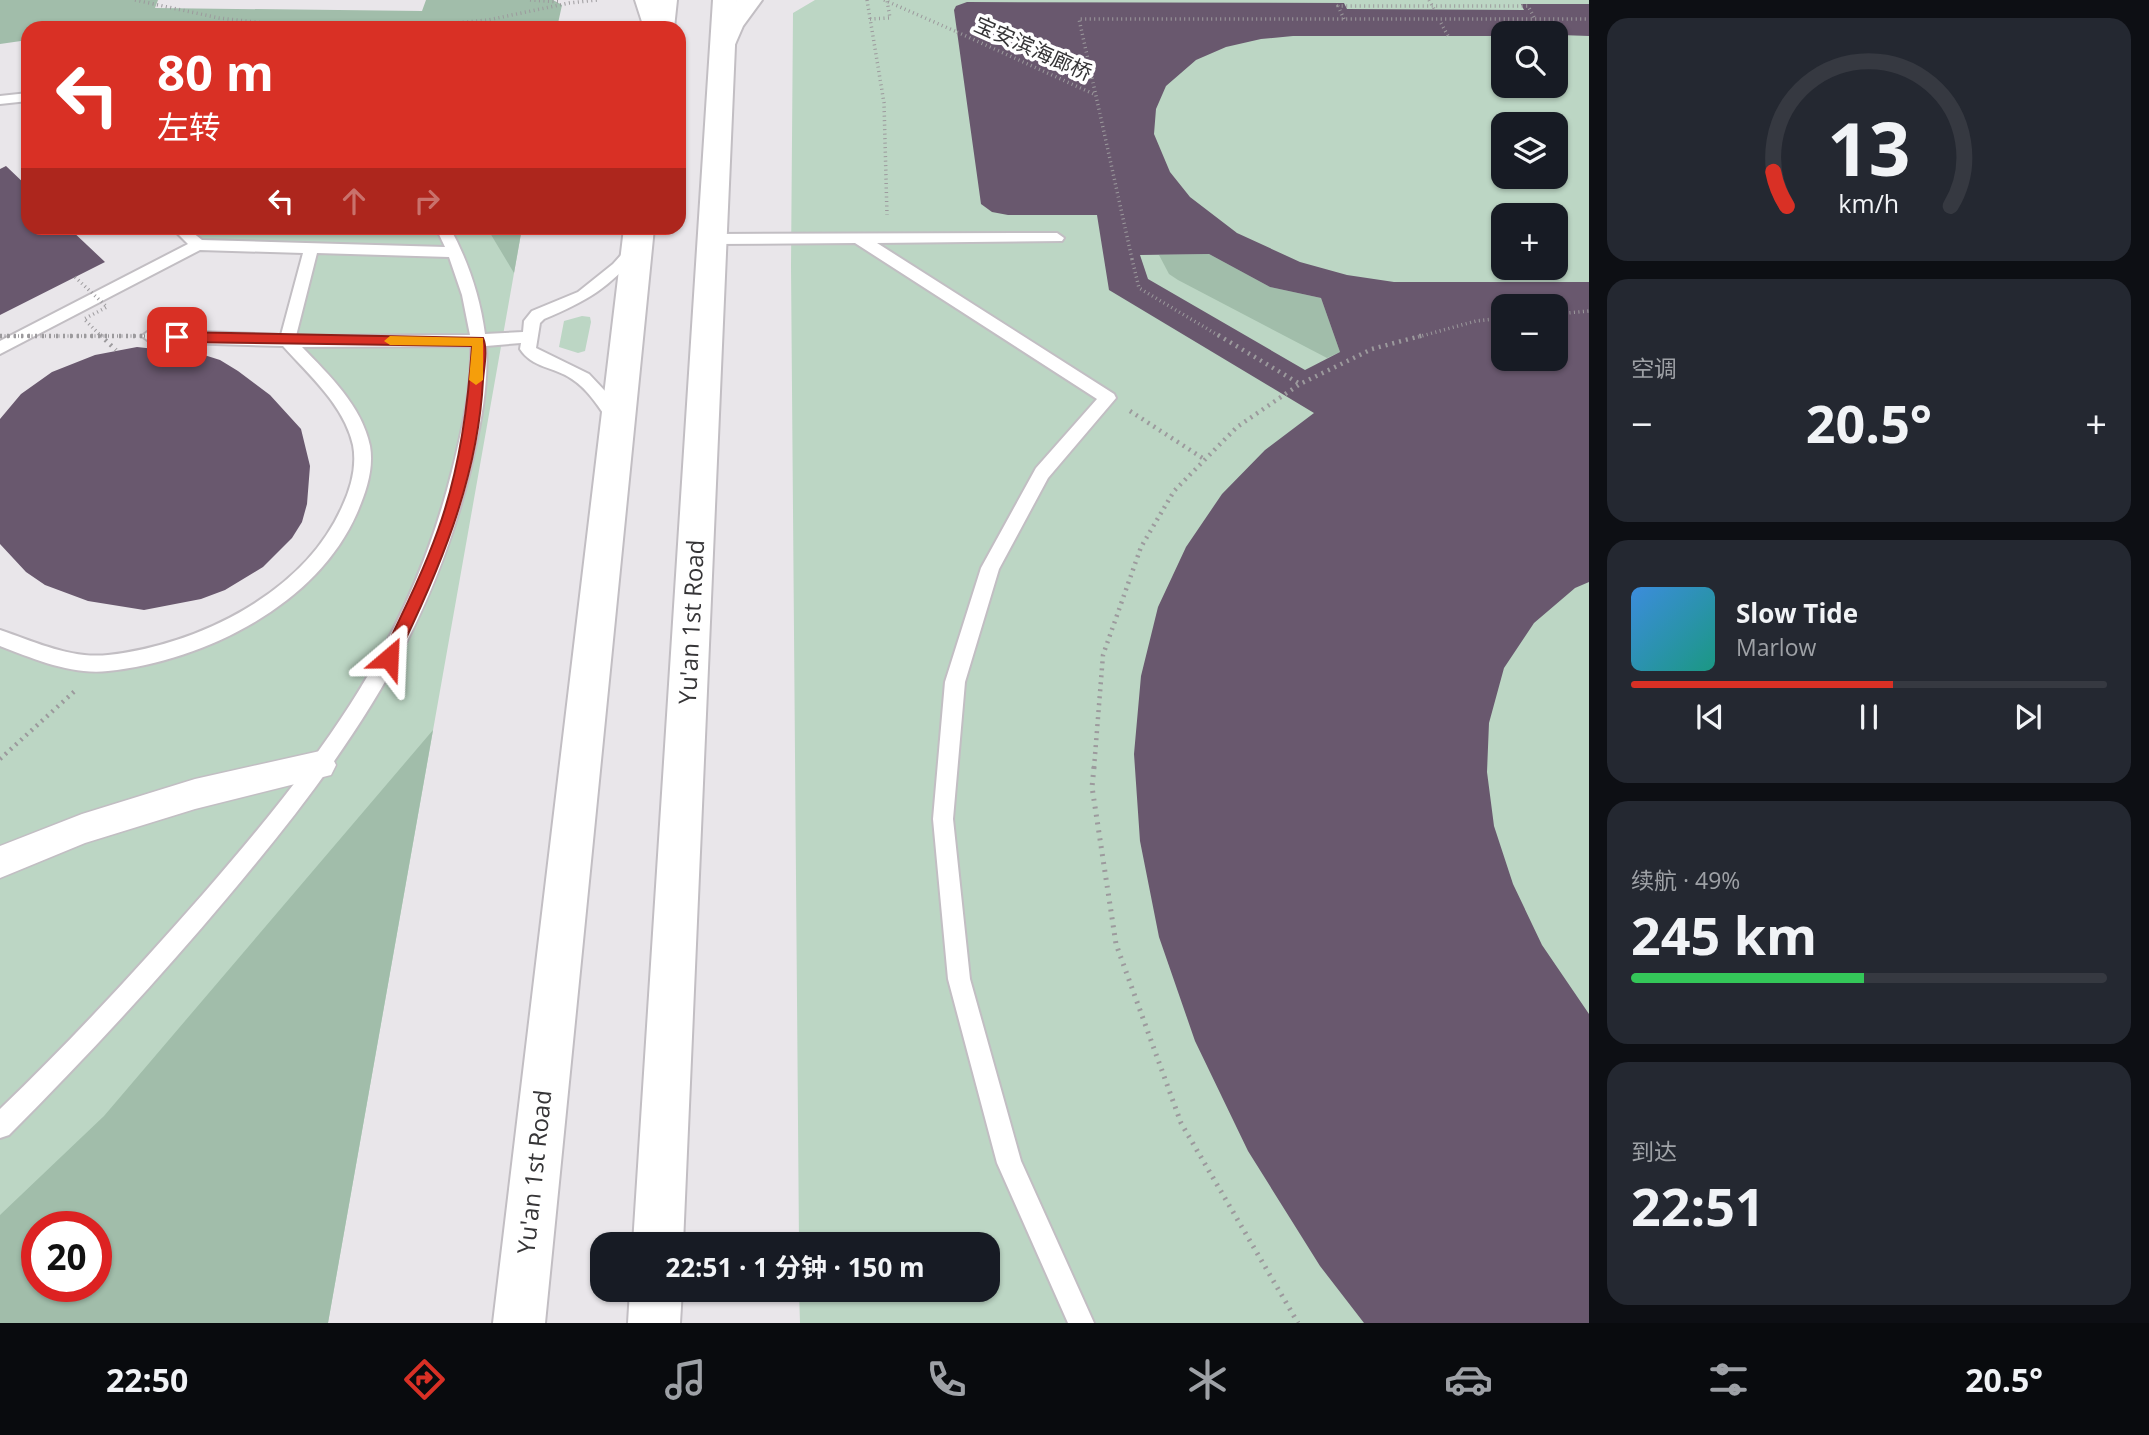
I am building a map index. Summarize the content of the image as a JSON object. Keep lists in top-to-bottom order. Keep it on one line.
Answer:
{"streets":{"main road":["Yu'an 1st Road"],"path":["宝安滨海廊桥"]},"page":{"map_buttons":["+","−"],"turn":["80 m","左转"],"tile":["空调",["续航 · 49%","245 km"],["到达","22:51"]],"heat":["−","20.5°","+"],"song":["Slow Tide","Marlow"],"limit":"20","trip":"22:51 · 1 分钟 · 150 m","tabs":["22:50","20.5°"],"gauge":["13","km/h"]}}
